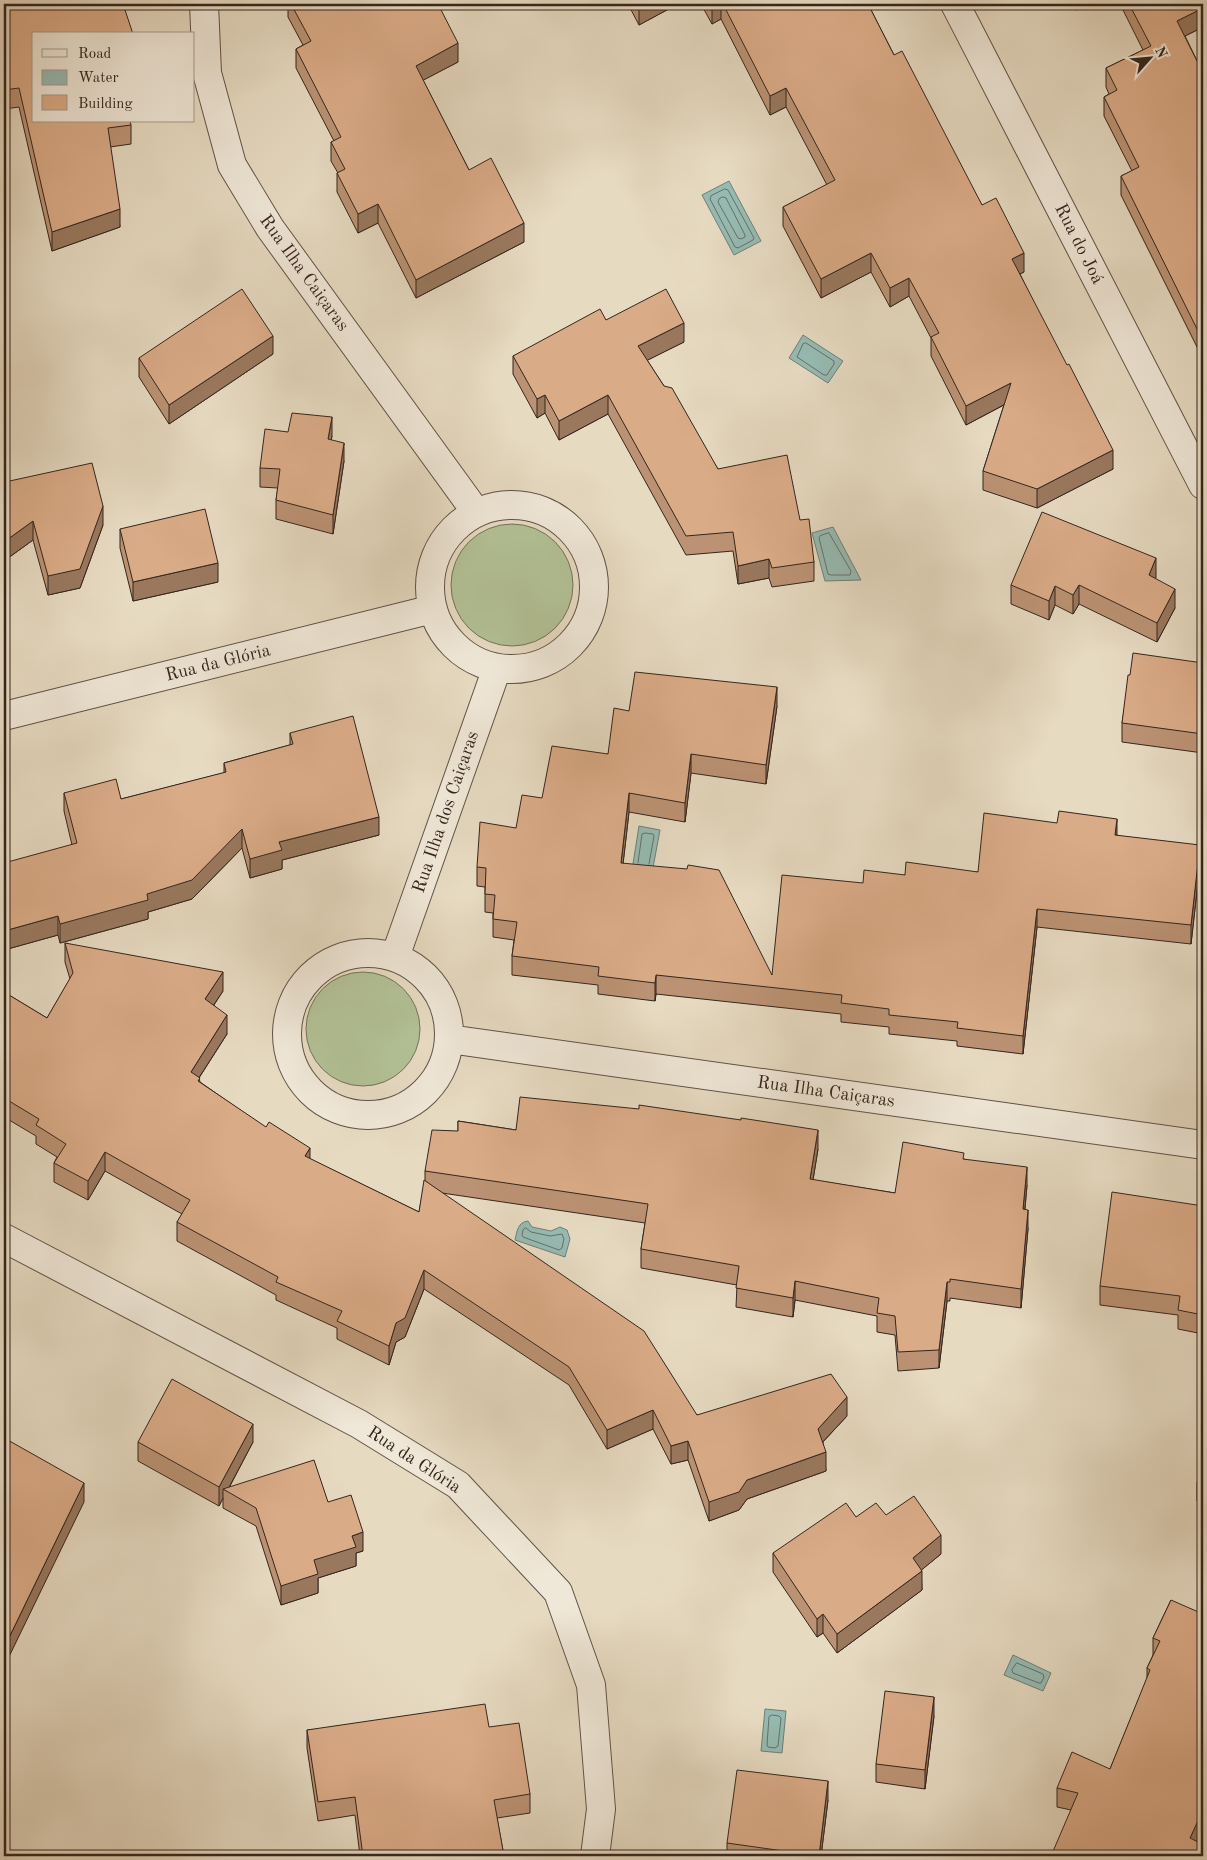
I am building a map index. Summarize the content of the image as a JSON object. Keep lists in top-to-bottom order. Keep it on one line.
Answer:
{"streets":{"street":["Rua do Joá","Rua Ilha Caiçaras","Rua da Glória","Rua Ilha dos Caiçaras"]},"crossings":[["Rua Ilha Caiçaras","Rua da Glória"],["Rua Ilha Caiçaras","Rua Ilha dos Caiçaras"],["Rua da Glória","Rua Ilha dos Caiçaras"]],"legend":["Road","Water","Building"],"north":"top right"}
